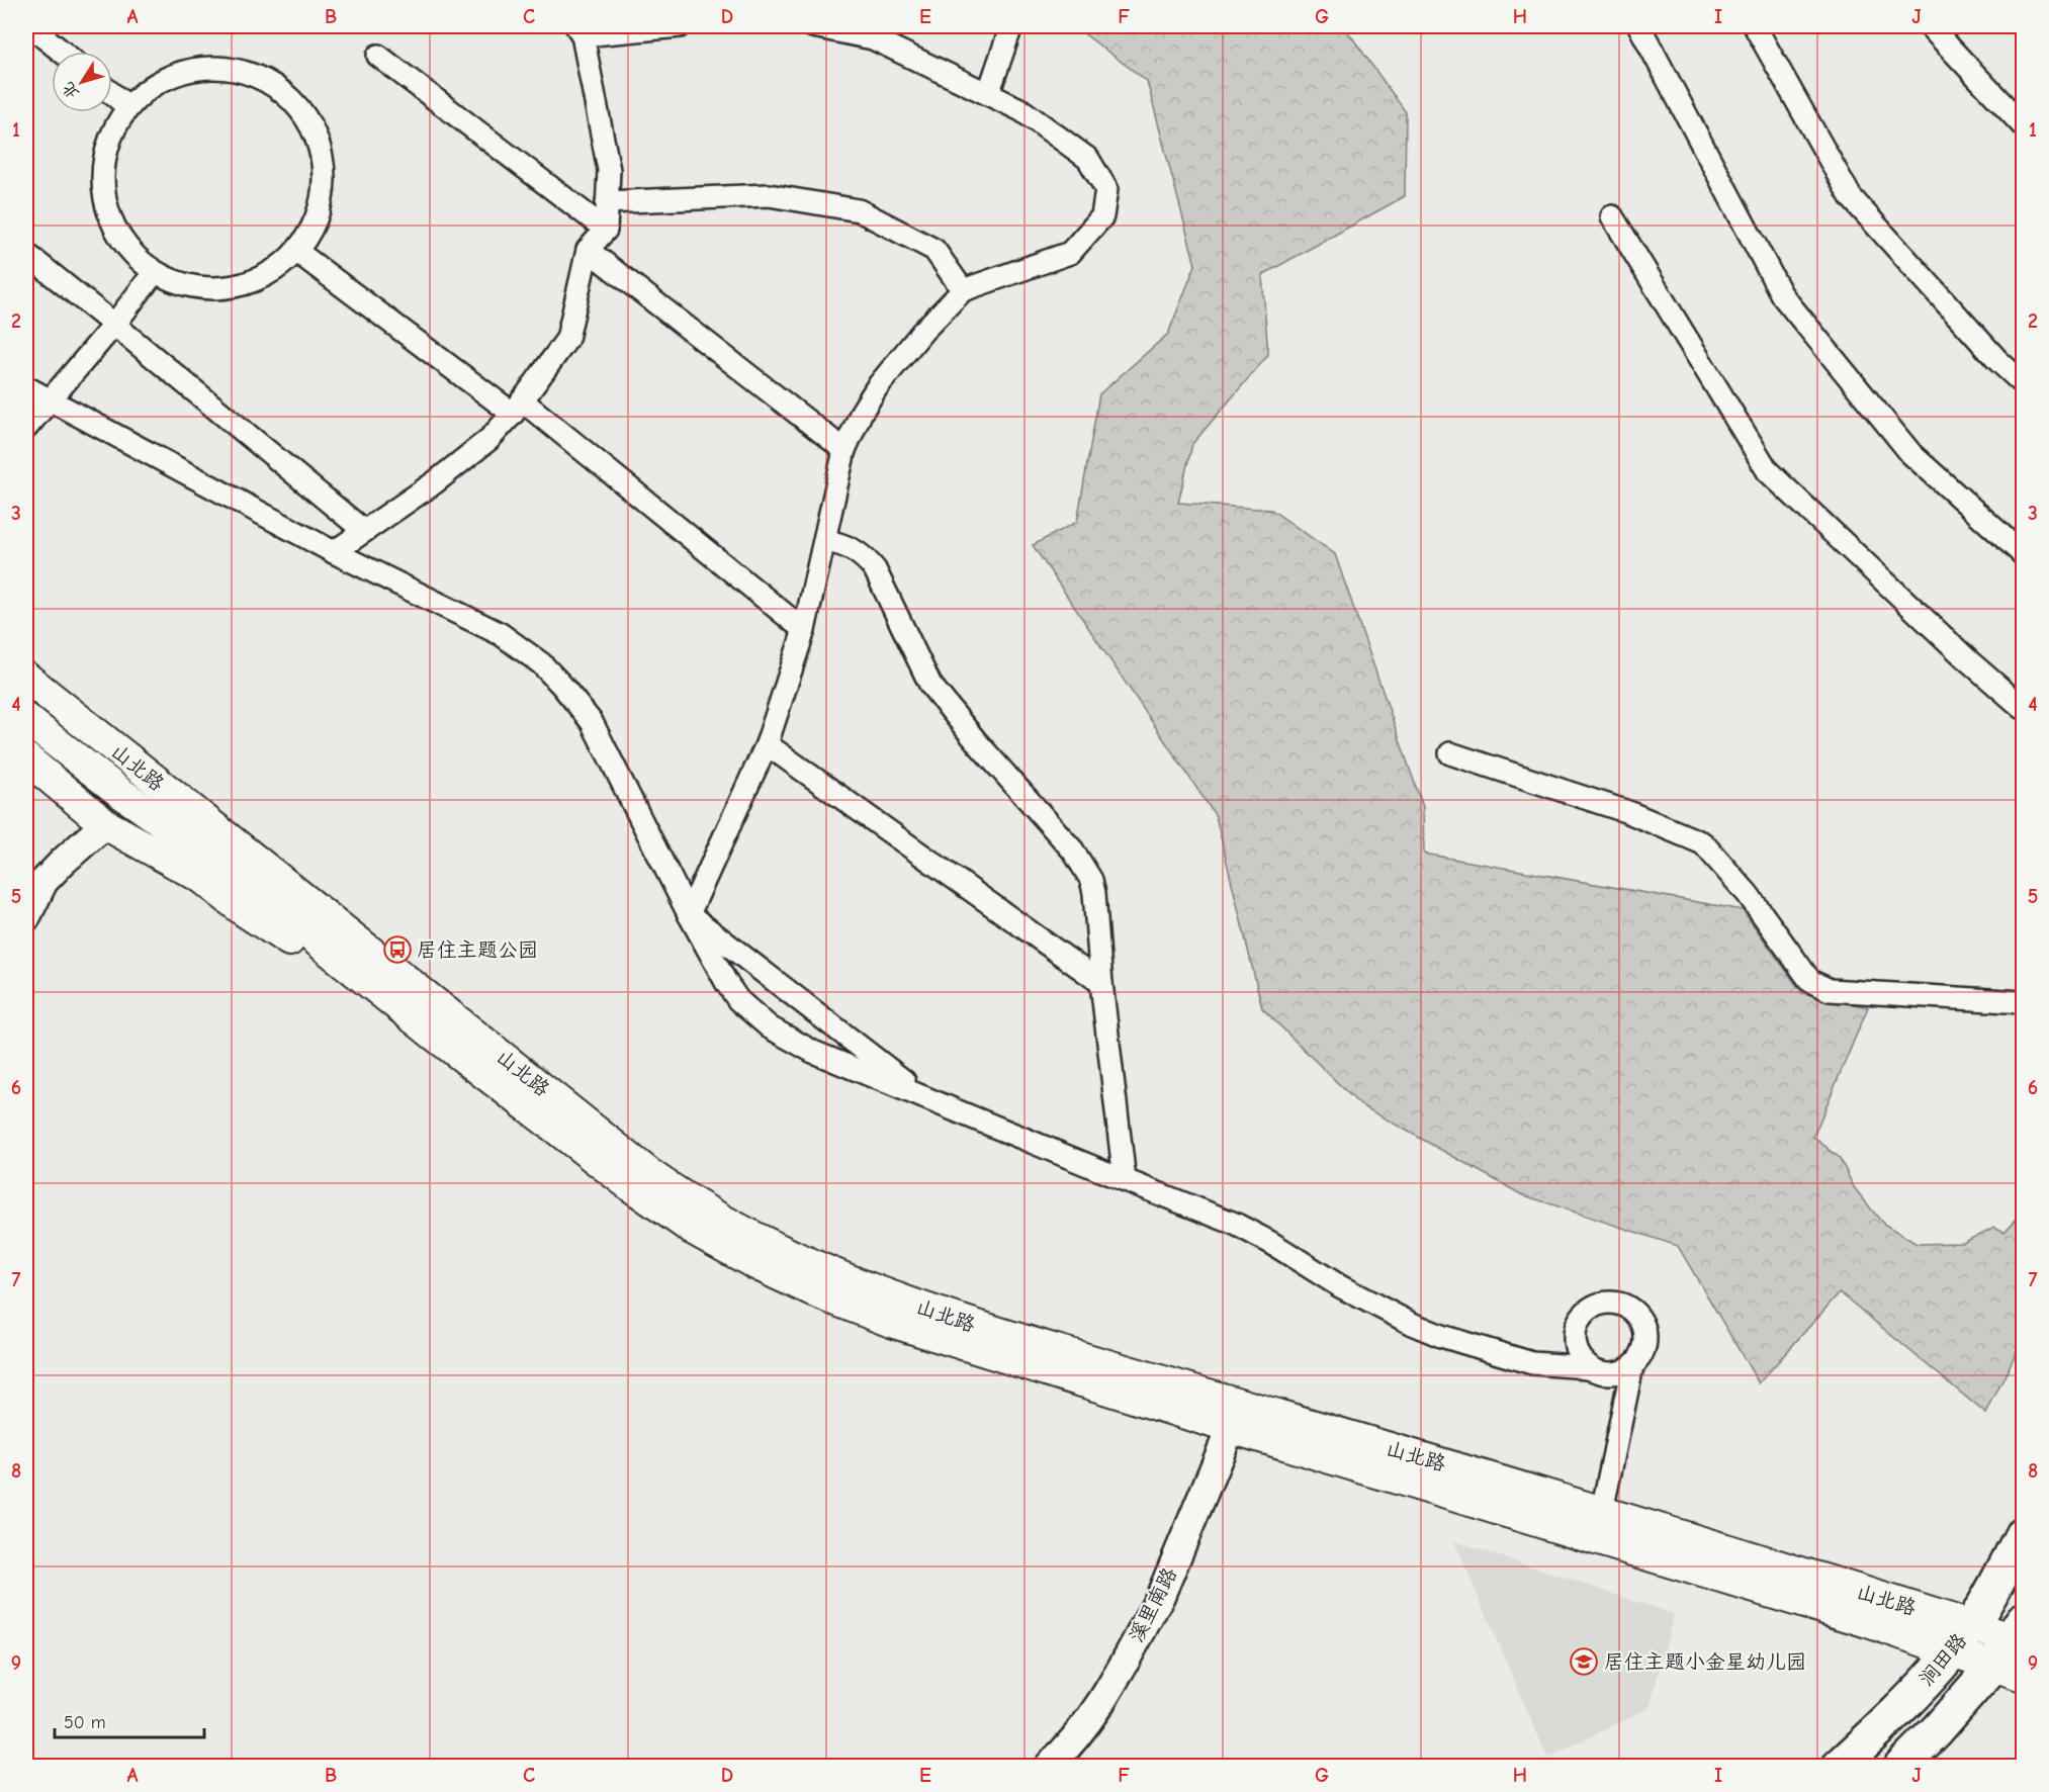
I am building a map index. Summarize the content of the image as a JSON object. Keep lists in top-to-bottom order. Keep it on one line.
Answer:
{"streets":{"main road":["山北路","涧田路"],"street":["溪里南路"]},"crossings":[["山北路","溪里南路"],["山北路","涧田路"]],"places":{"bus stop":["居住主题公园"],"school or university":["居住主题小金星幼儿园"]},"scale_bar":"50 m","north":"bottom left","grid":{"columns":["A","B","C","D","E","F","G","H","I","J"],"rows":["1","2","3","4","5","6","7","8","9"]}}
